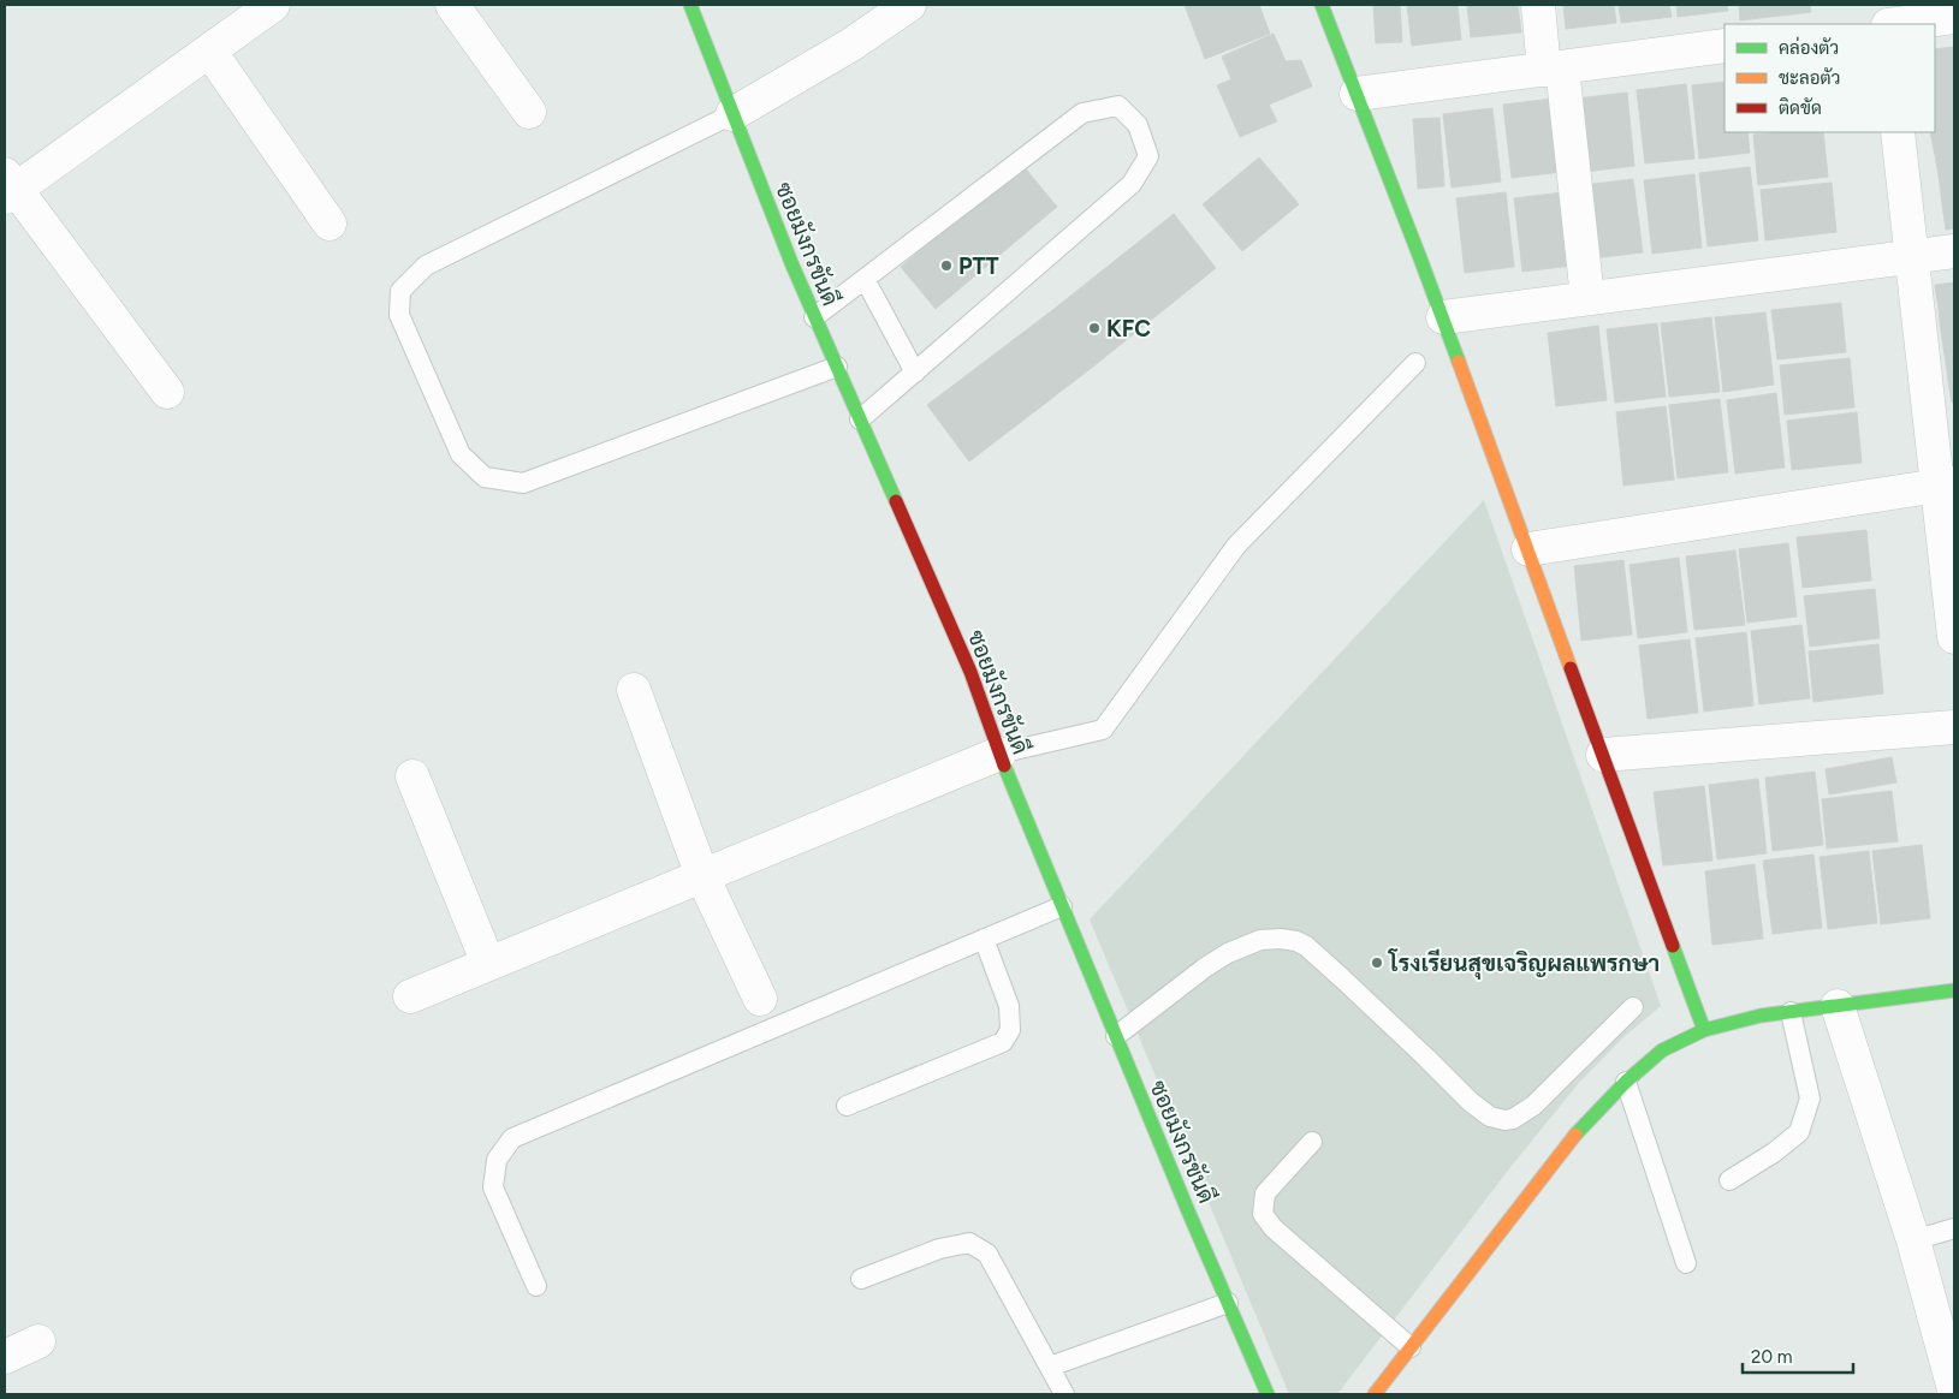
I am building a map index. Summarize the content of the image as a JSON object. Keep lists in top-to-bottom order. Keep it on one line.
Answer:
{"streets":{"street":["ซอยมังกรขันดี"]},"places":["PTT","KFC","โรงเรียนสุขเจริญผลแพรกษา"],"legend":["คล่องตัว","ชะลอตัว","ติดขัด"],"scale_bar":"20 m"}
